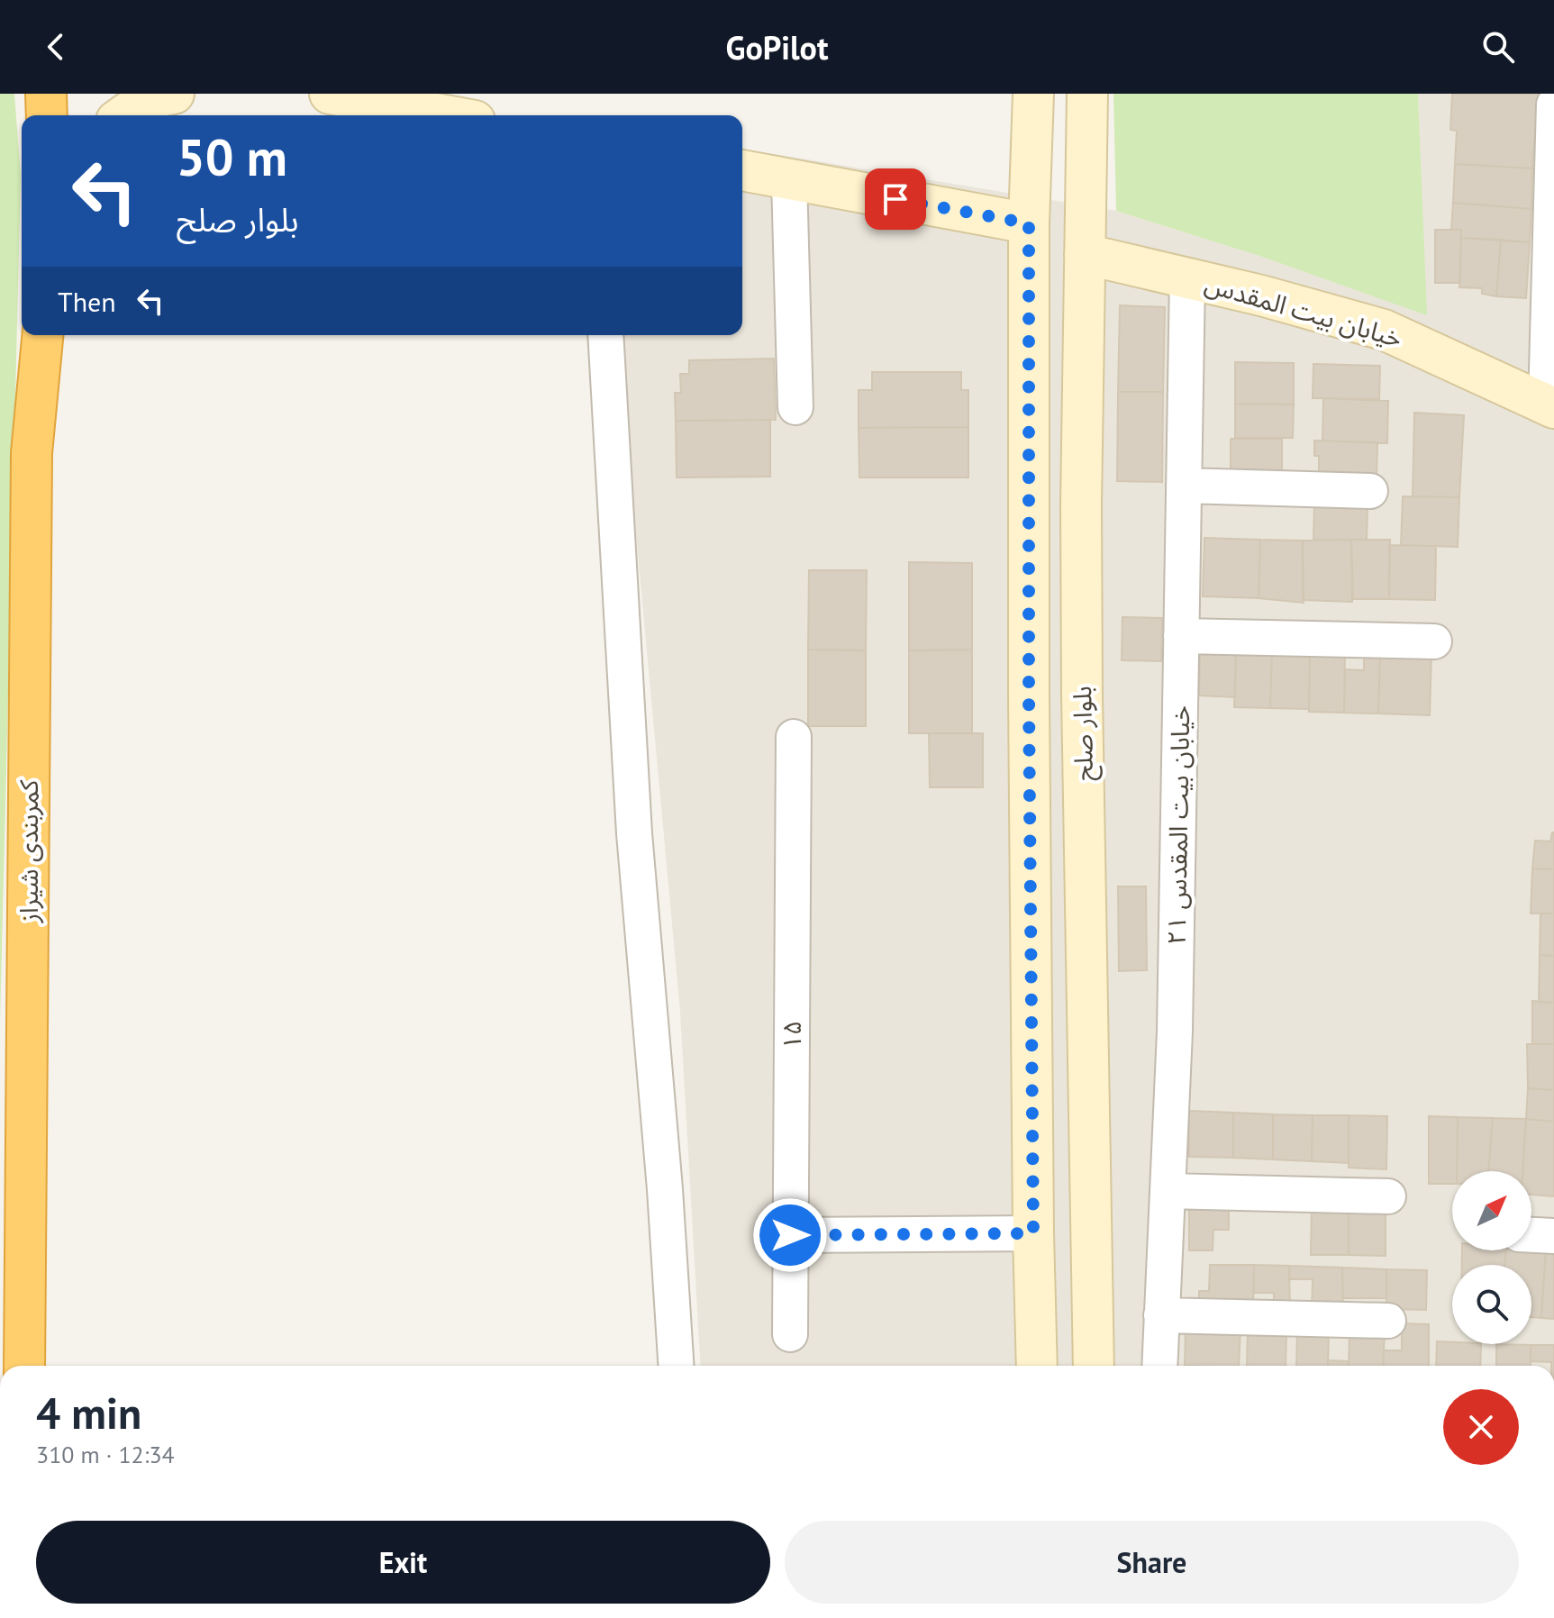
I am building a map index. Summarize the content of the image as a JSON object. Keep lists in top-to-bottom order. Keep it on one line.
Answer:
{"streets":{"highway":["کمربندی شیراز"],"main road":["خیابان بیت المقدس","بلوار صلح"],"street":["خیابان بیت المقدس ۲۱","۱۵"]},"crossings":[["خیابان بیت المقدس","بلوار صلح"],["خیابان بیت المقدس","خیابان بیت المقدس ۲۱"]],"north":"top right","page":{"header":"GoPilot","turn":["50 m","بلوار صلح"],"then":"Then","heading":["4 min","310 m · 12:34"],"buttons":["Exit","Share"]}}
